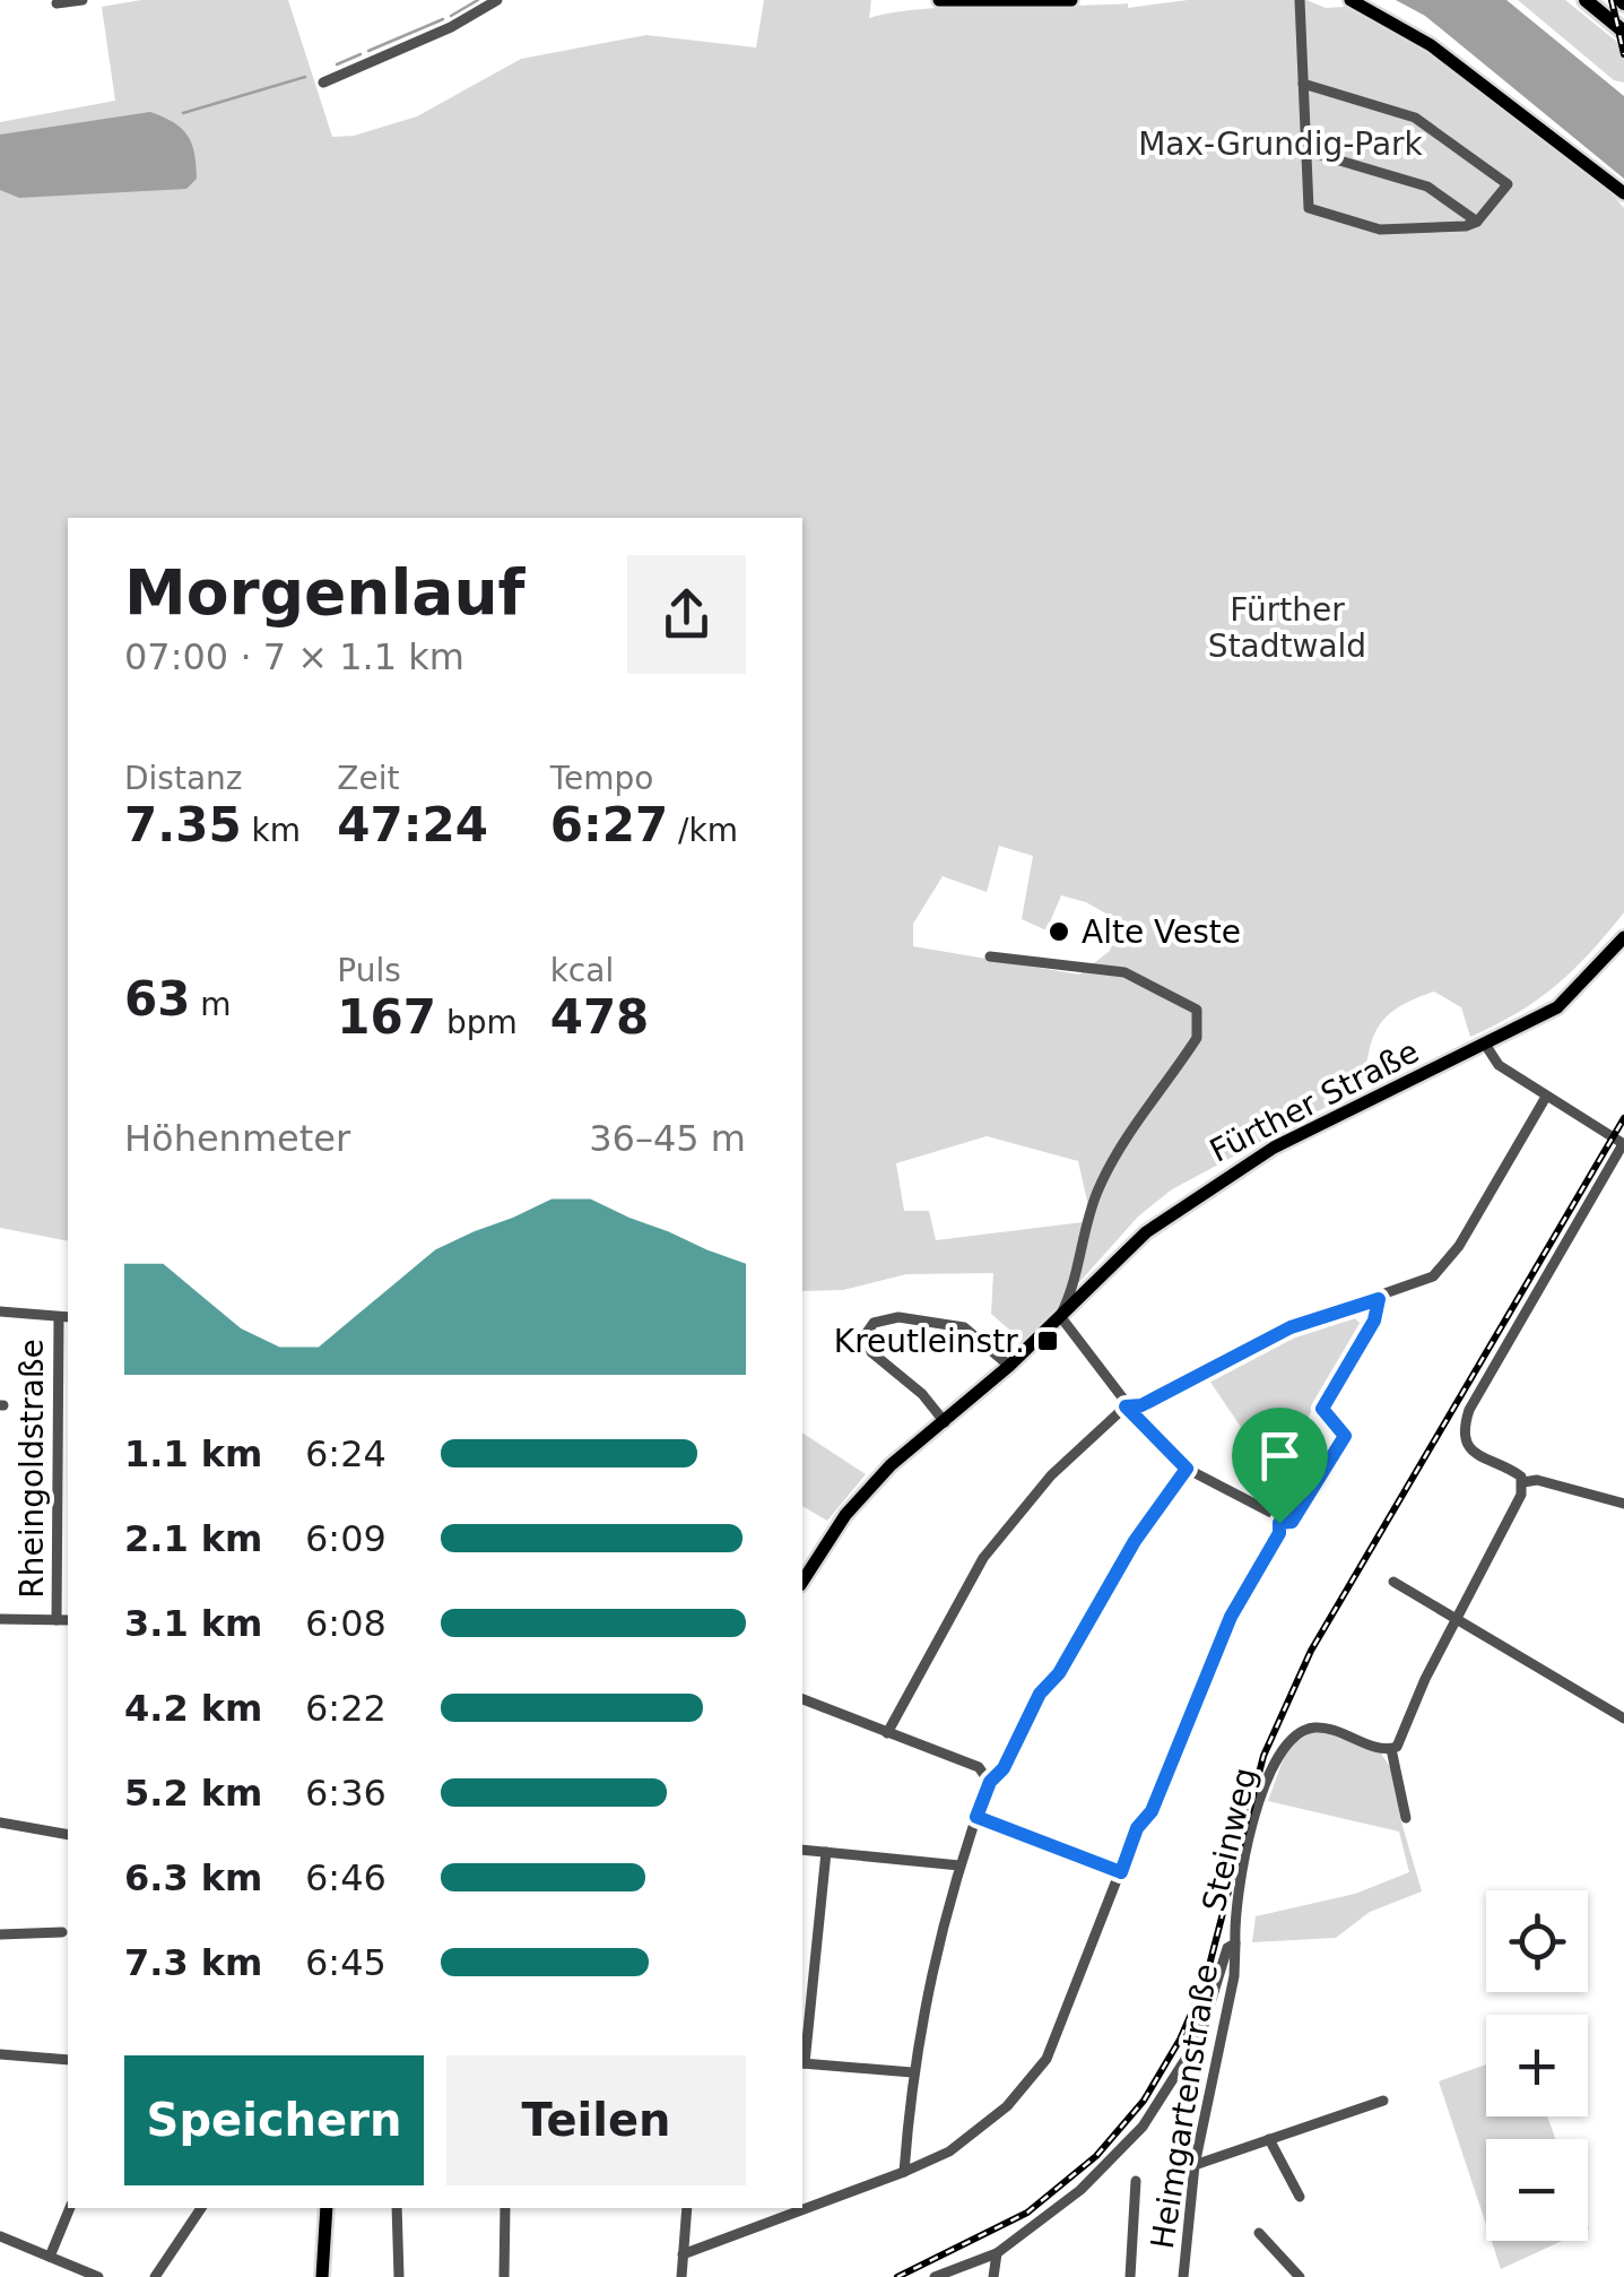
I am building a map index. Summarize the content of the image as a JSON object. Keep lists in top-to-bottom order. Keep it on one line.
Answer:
{"streets":{"main road":["Fürther Straße"],"street":["Rheingoldstraße","Steinweg","Heimgartenstraße"]},"crossings":[["Steinweg","Heimgartenstraße"]],"parks":["Max-Grundig-Park","Fürther Stadtwald"],"places":{"other":["Alte Veste"],"transit":["Kreutleinstr."]},"page":{"heading":["Morgenlauf","07:00 · 7 × 1.1 km"],"stats":[["Distanz","7.35 km"],["Zeit","47:24"],["Tempo","6:27 /km"],["63 m"],["Puls","167 bpm"],["kcal","478"]],"chart":["Höhenmeter","36–45 m"],"list":[{"name":"1.1 km","note":"6:24"},{"name":"2.1 km","note":"6:09"},{"name":"3.1 km","note":"6:08"},{"name":"4.2 km","note":"6:22"},{"name":"5.2 km","note":"6:36"},{"name":"6.3 km","note":"6:46"},{"name":"7.3 km","note":"6:45"}],"map_buttons":["+","−"],"buttons":["Speichern","Teilen"]}}
